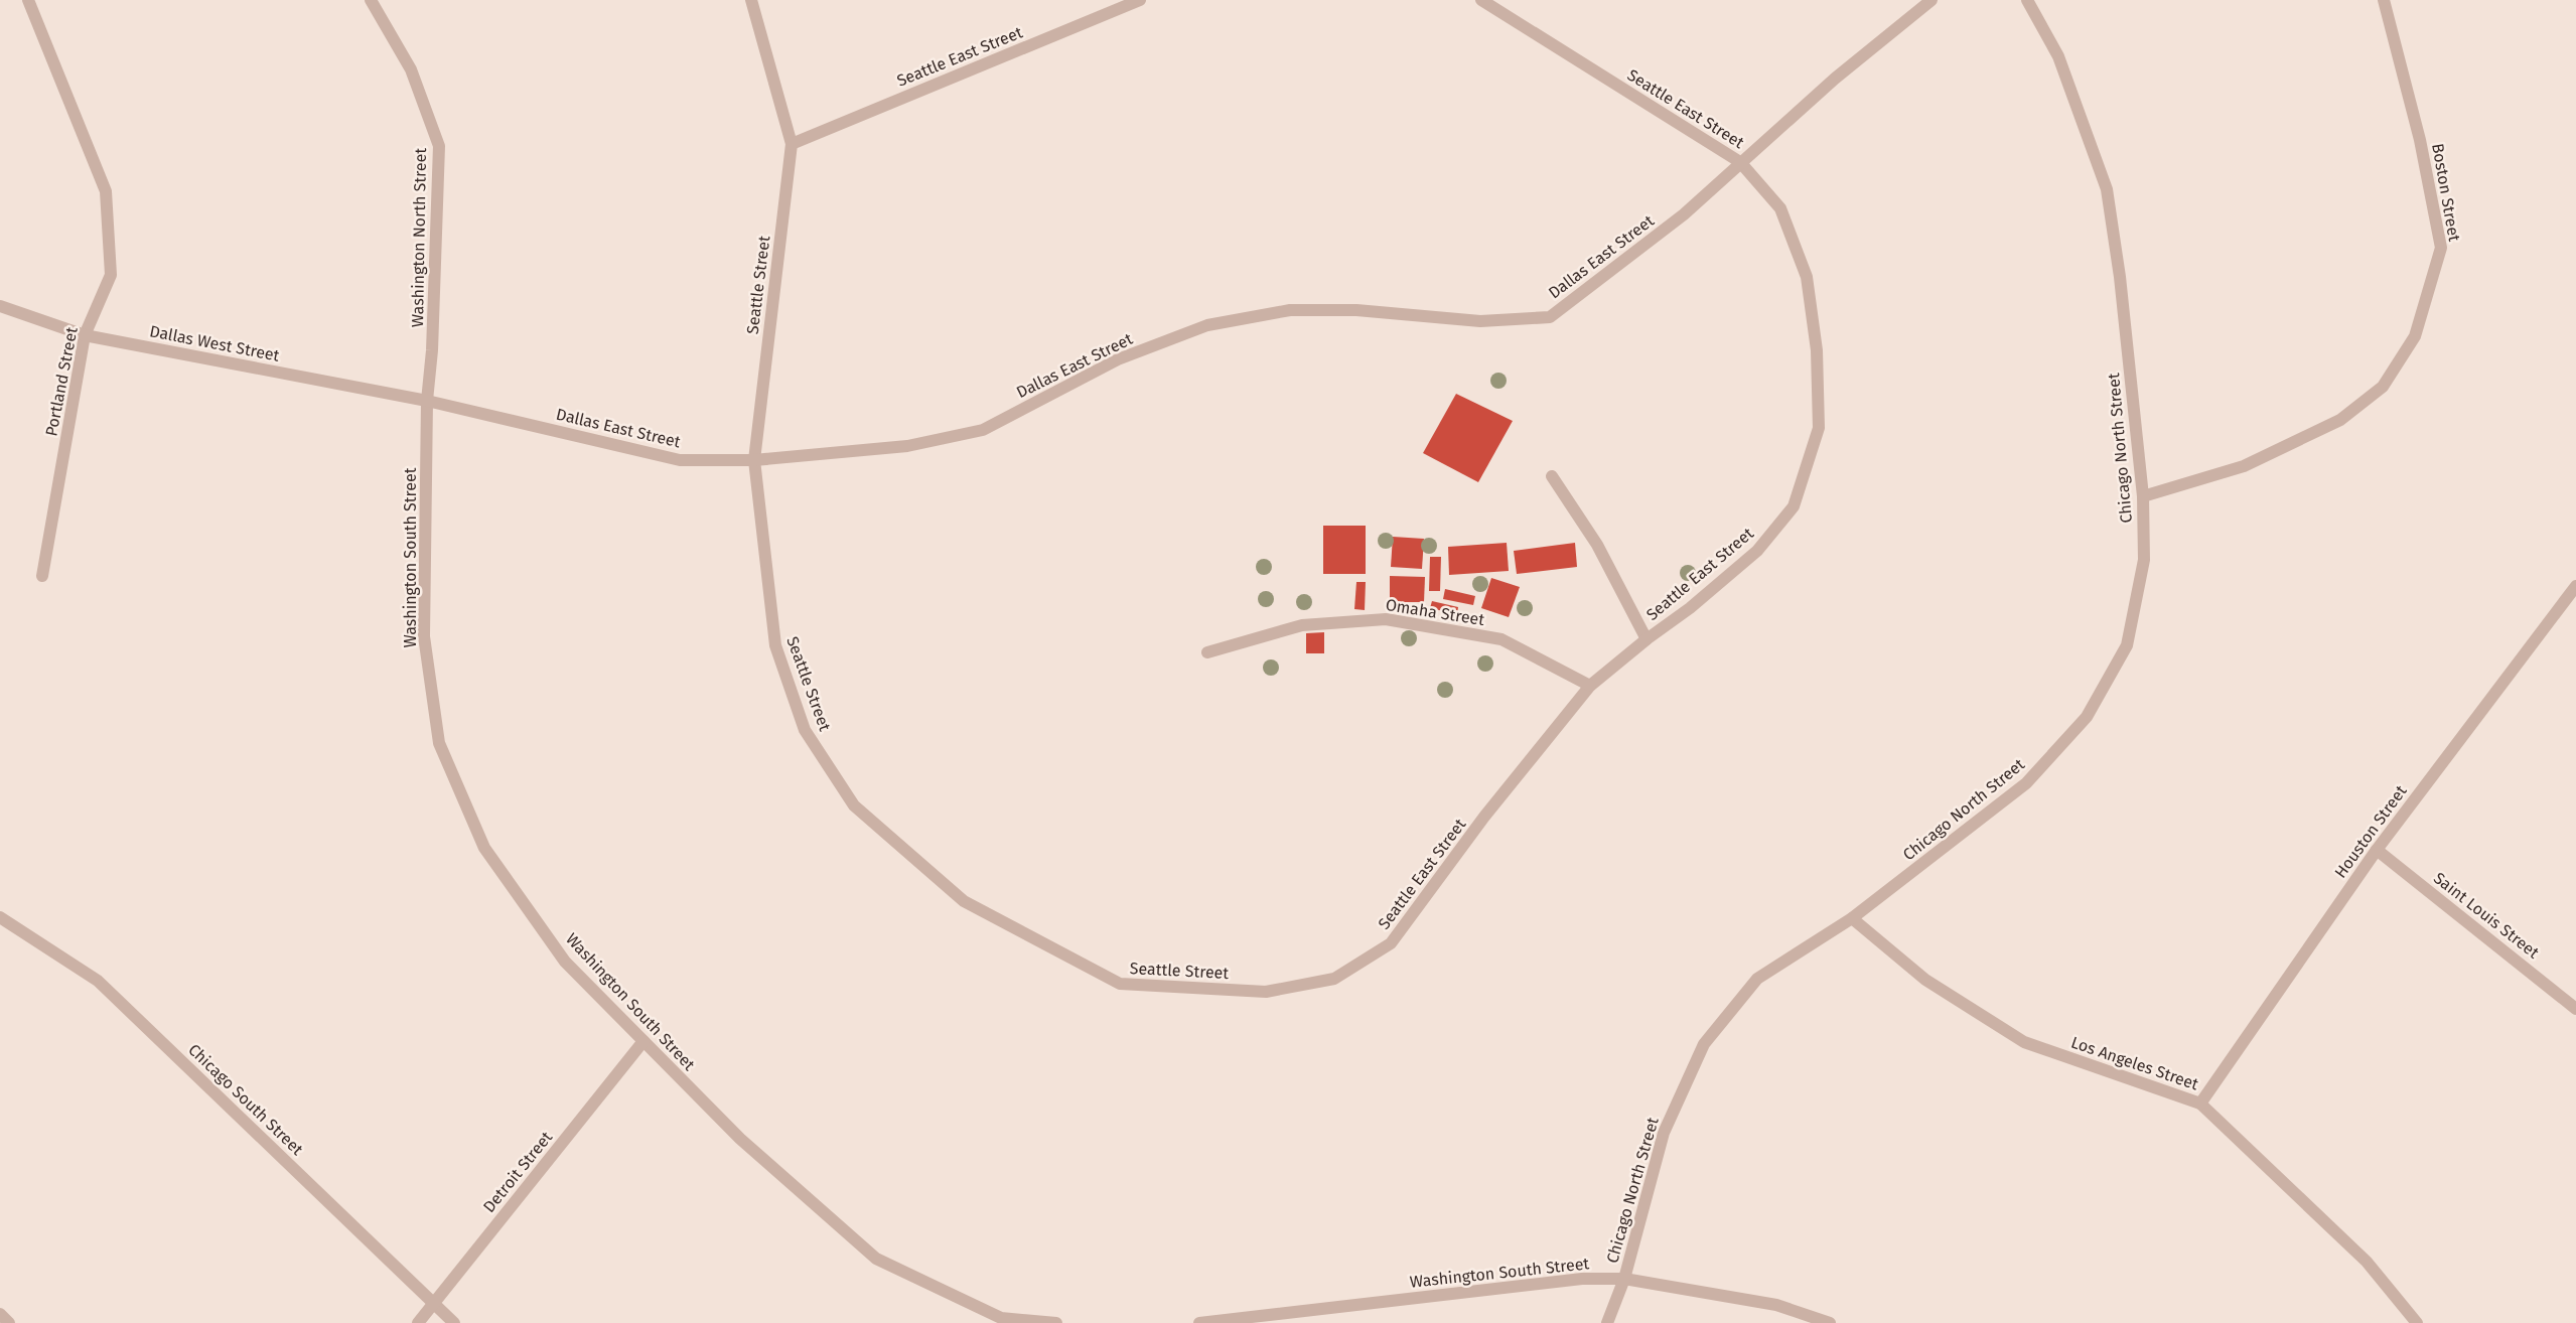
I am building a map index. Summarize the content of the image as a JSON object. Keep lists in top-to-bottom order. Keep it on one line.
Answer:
{"streets":{"street":["Seattle East Street","Boston Street","Washington North Street","Dallas East Street","Seattle Street","Dallas West Street","Portland Street","Chicago North Street","Washington South Street","Omaha Street","Houston Street","Saint Louis Street","Los Angeles Street","Chicago South Street","Detroit Street"]},"crossings":[["Seattle East Street","Dallas East Street"],["Seattle East Street","Seattle Street"],["Seattle East Street","Omaha Street"],["Boston Street","Chicago North Street"],["Washington North Street","Dallas East Street"],["Washington North Street","Dallas West Street"],["Washington North Street","Washington South Street"],["Dallas East Street","Seattle Street"],["Dallas East Street","Dallas West Street"],["Dallas East Street","Washington South Street"],["Dallas West Street","Portland Street"],["Dallas West Street","Washington South Street"],["Chicago North Street","Washington South Street"],["Chicago North Street","Los Angeles Street"],["Washington South Street","Detroit Street"],["Houston Street","Saint Louis Street"],["Houston Street","Los Angeles Street"],["Chicago South Street","Detroit Street"]]}
